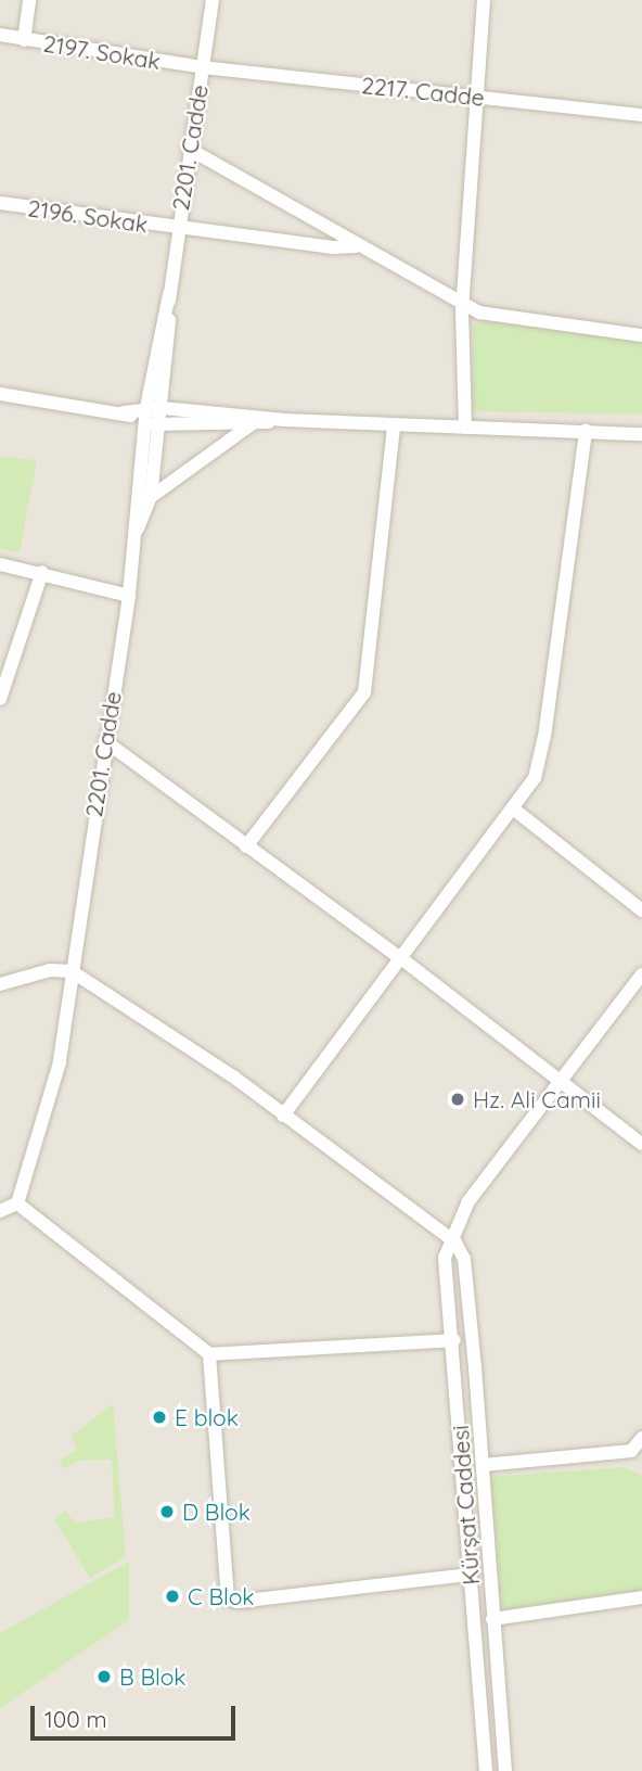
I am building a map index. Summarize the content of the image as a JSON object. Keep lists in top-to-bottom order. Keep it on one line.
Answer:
{"streets":{"street":["2197. Sokak","2217. Cadde","2201. Cadde","2196. Sokak","Kürşat Caddesi"]},"crossings":[["2197. Sokak","2217. Cadde"],["2197. Sokak","2201. Cadde"],["2217. Cadde","2201. Cadde"],["2201. Cadde","2196. Sokak"]],"places":["Hz. Ali Camii","E blok","D Blok","C Blok","B Blok"],"scale_bar":"100 m"}
